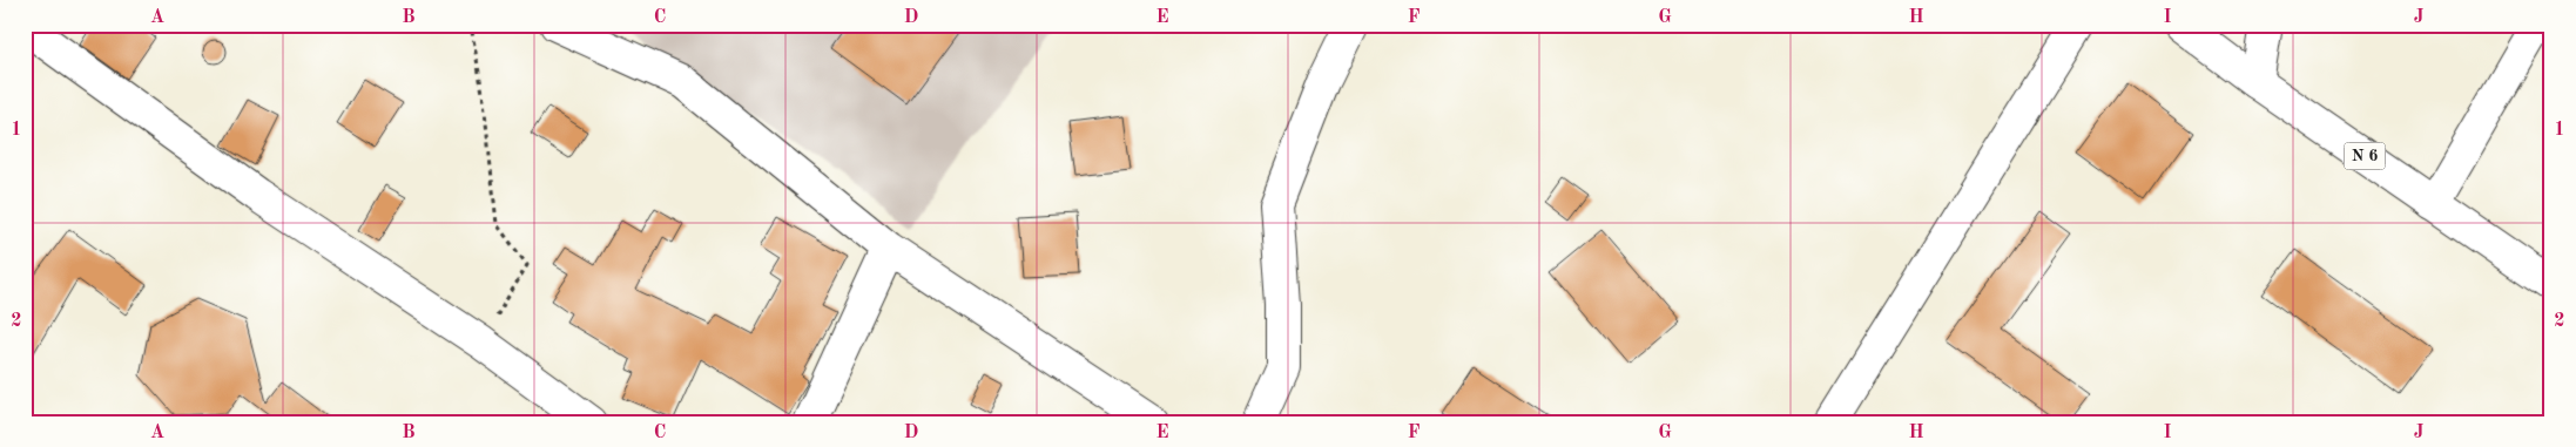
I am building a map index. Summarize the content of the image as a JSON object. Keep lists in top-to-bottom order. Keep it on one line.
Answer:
{"streets":{"street":["N 6"]},"grid":{"columns":["A","B","C","D","E","F","G","H","I","J"],"rows":["1","2"]}}
